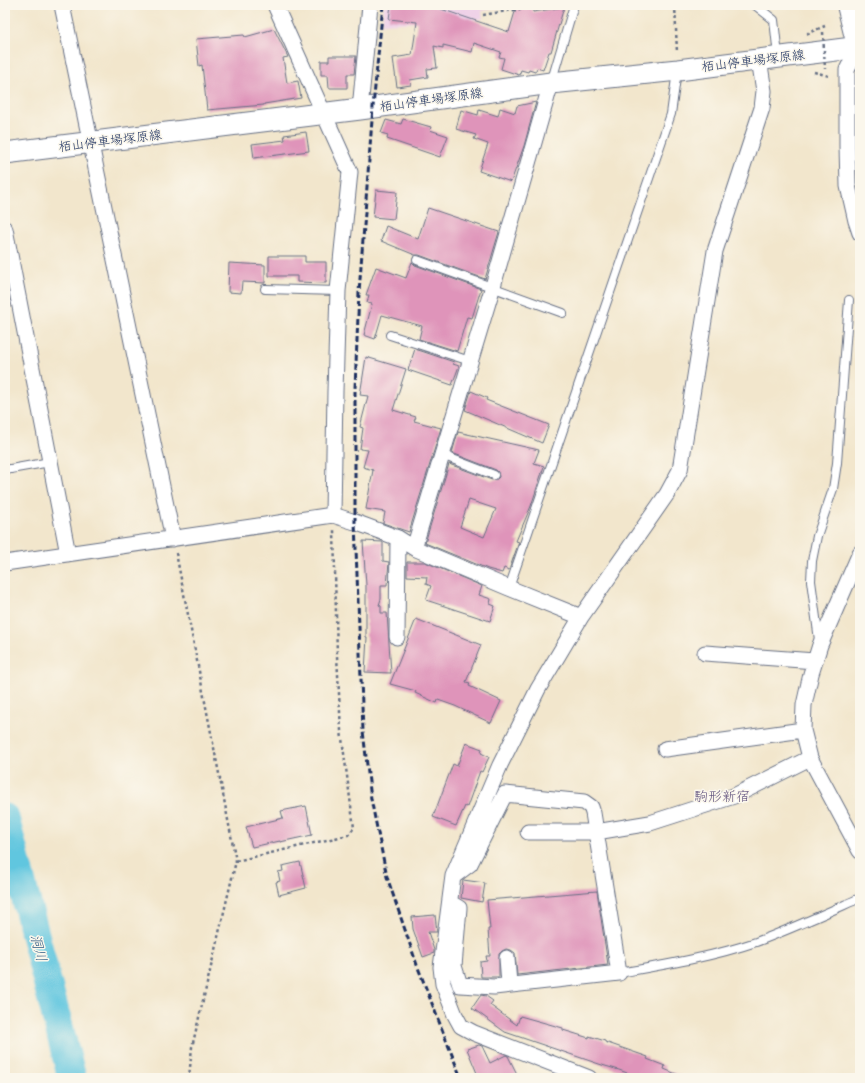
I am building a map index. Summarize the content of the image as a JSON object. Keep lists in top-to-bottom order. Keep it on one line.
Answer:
{"streets":{"main road":["栢山停車場塚原線"]},"districts":["駒形新宿"],"water":["洞川"]}
